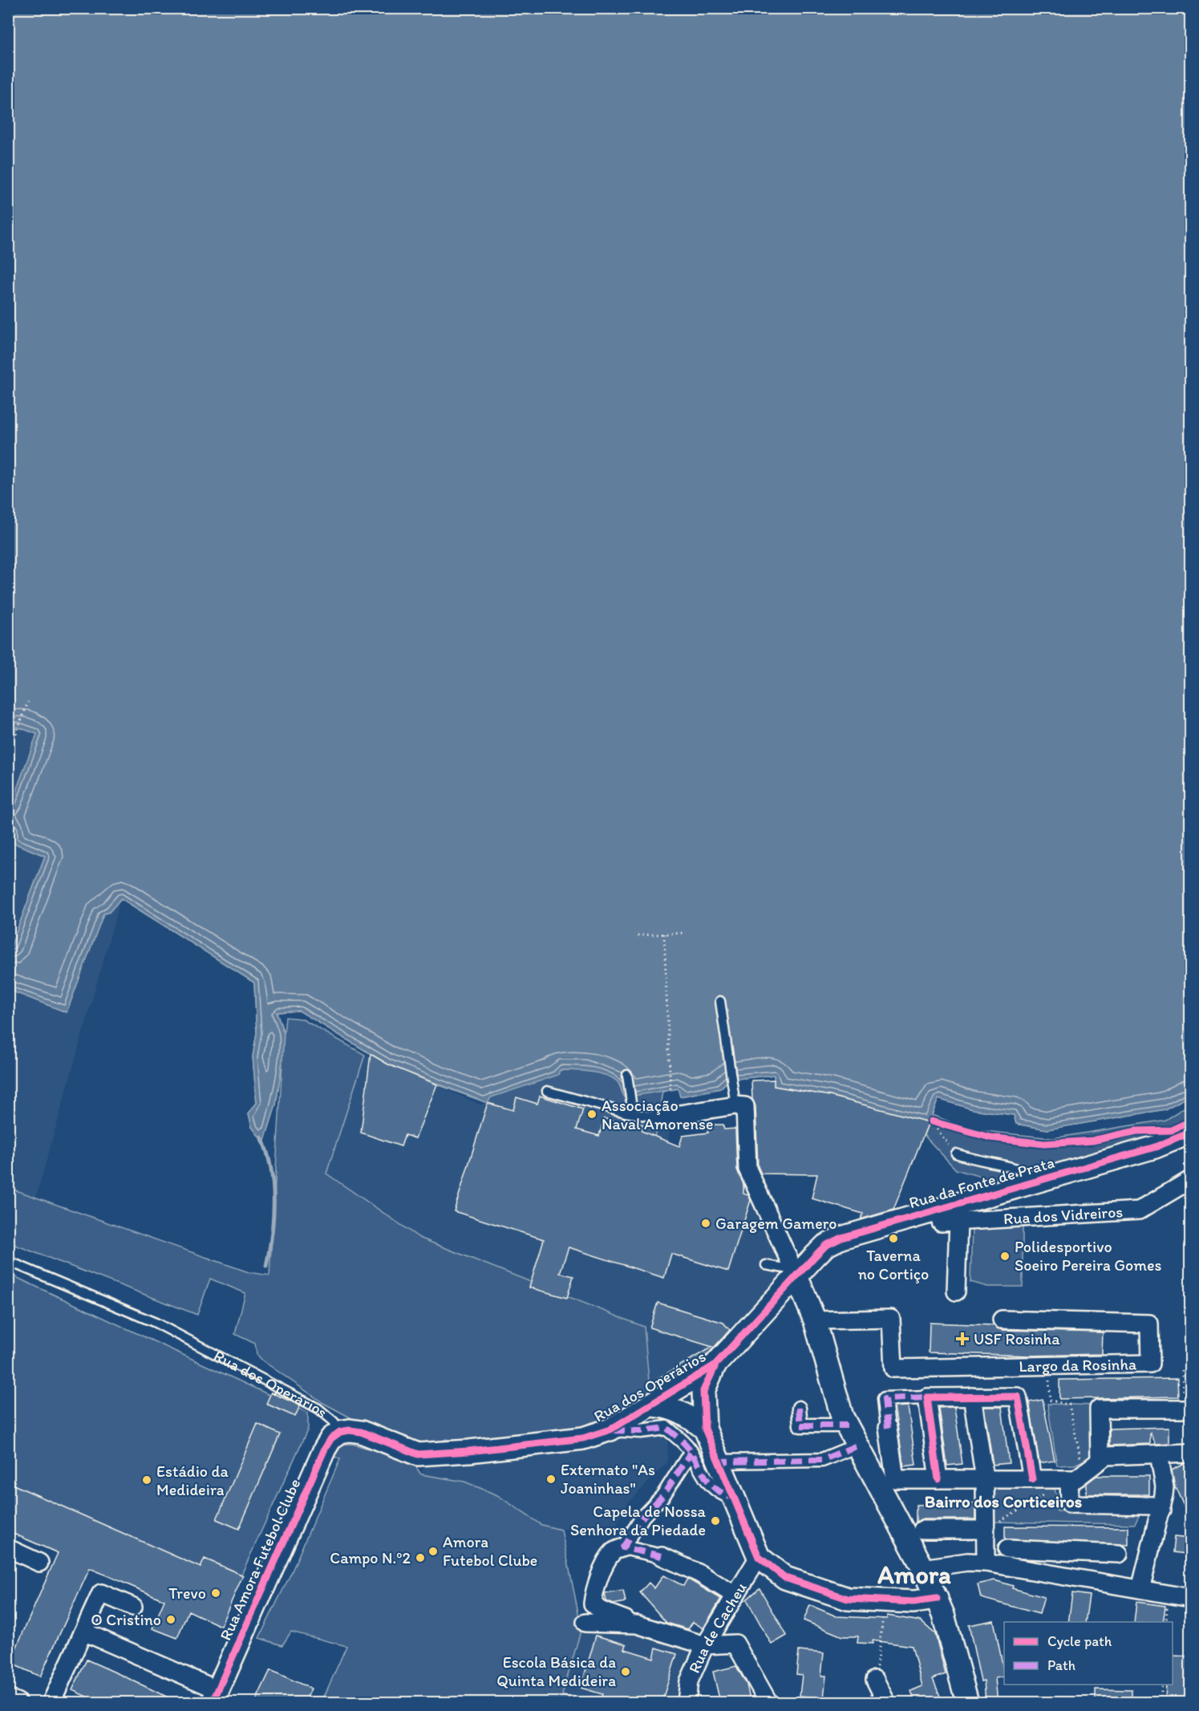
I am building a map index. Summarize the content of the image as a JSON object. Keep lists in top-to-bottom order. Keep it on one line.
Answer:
{"streets":{"street":["Rua da Fonte de Prata","Rua dos Vidreiros","Largo da Rosinha","Rua dos Operários","Rua Amora Futebol Clube","Rua de Cacheu"]},"crossings":[["Rua da Fonte de Prata","Rua dos Vidreiros"],["Rua da Fonte de Prata","Rua dos Operários"],["Rua dos Operários","Rua Amora Futebol Clube"]],"districts":["Bairro dos Corticeiros","Amora"],"places":{"other":["Associação Naval Amorense","Garagem Gamero","Taverna no Cortiço","Polidesportivo Soeiro Pereira Gomes","Externato \"As Joaninhas\"","Estádio da Medideira","Capela de Nossa Senhora da Piedade","Amora Futebol Clube","Campo N.º2","Trevo","O Cristino","Escola Básica da Quinta Medideira"],"health":["USF Rosinha"]},"legend":["Cycle path","Path"]}
